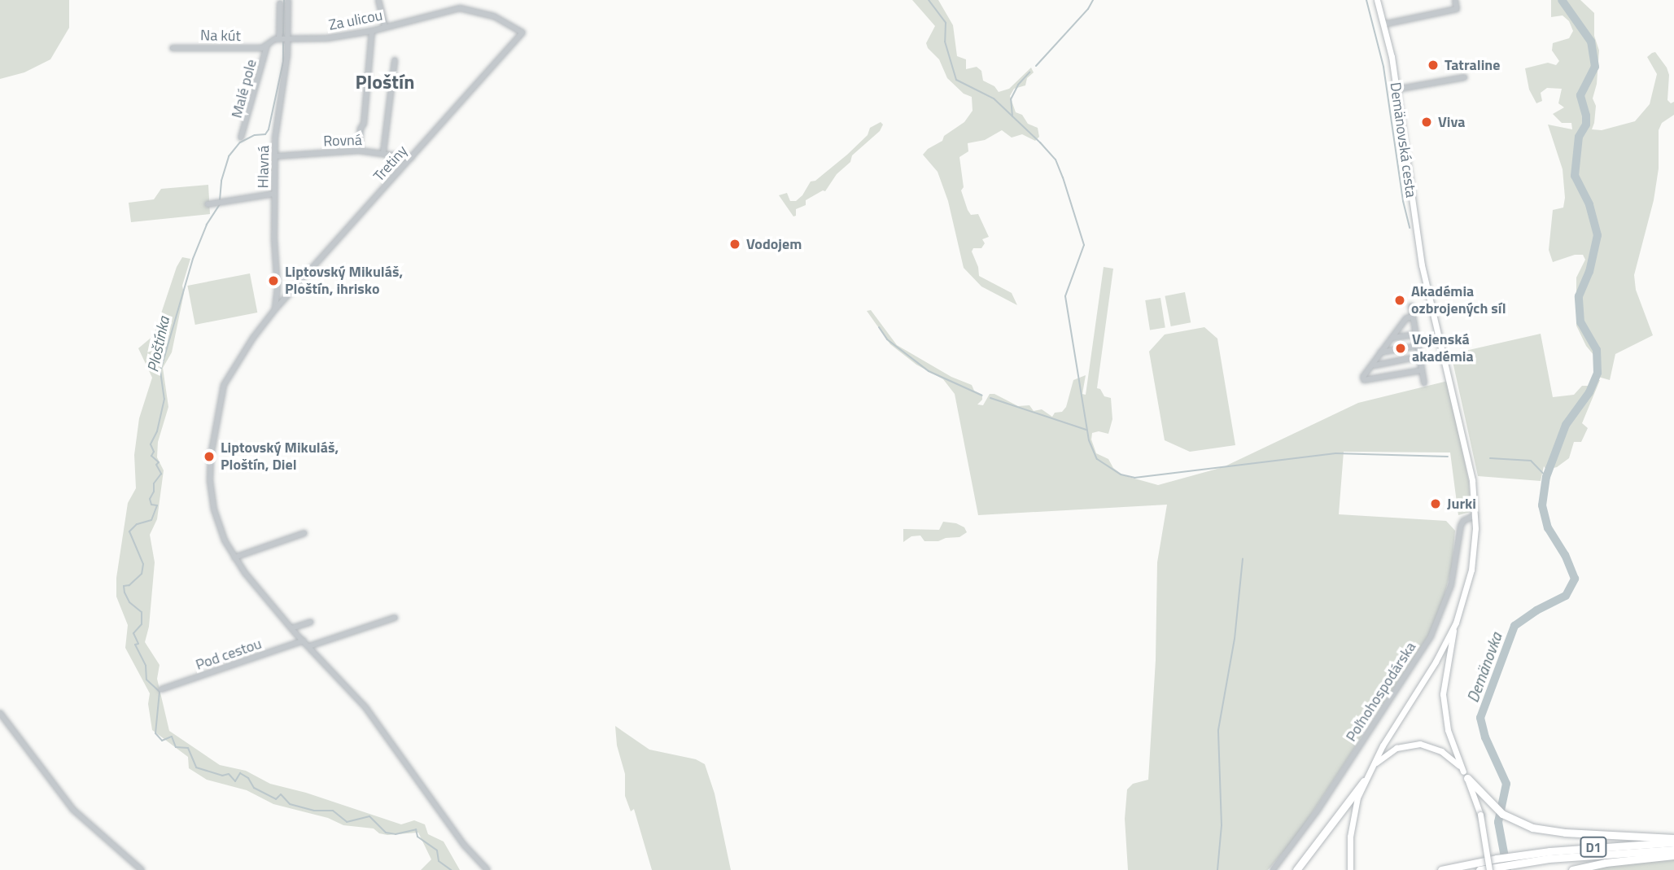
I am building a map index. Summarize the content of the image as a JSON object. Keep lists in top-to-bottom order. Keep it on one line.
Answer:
{"streets":{"highway":["D1"],"main road":["Demänovská cesta"],"street":["Za ulicou","Na kút","Malé pole","Rovná","Tretiny","Hlavná","Pod cestou","Poľnohospodárska"]},"crossings":[["Za ulicou","Na kút"],["Za ulicou","Tretiny"],["Za ulicou","Hlavná"],["Na kút","Malé pole"],["Na kút","Hlavná"],["Demänovská cesta","Poľnohospodárska"],["Rovná","Tretiny"],["Rovná","Hlavná"],["Tretiny","Hlavná"],["Tretiny","Pod cestou"]],"districts":["Ploštín"],"water":["Ploštínka","Demänovka"],"places":["Tatraline","Viva","Vodojem","Liptovský Mikuláš, Ploštín, ihrisko","Akadémia ozbrojených síl","Vojenská akadémia","Liptovský Mikuláš, Ploštín, Diel","Jurki"]}
